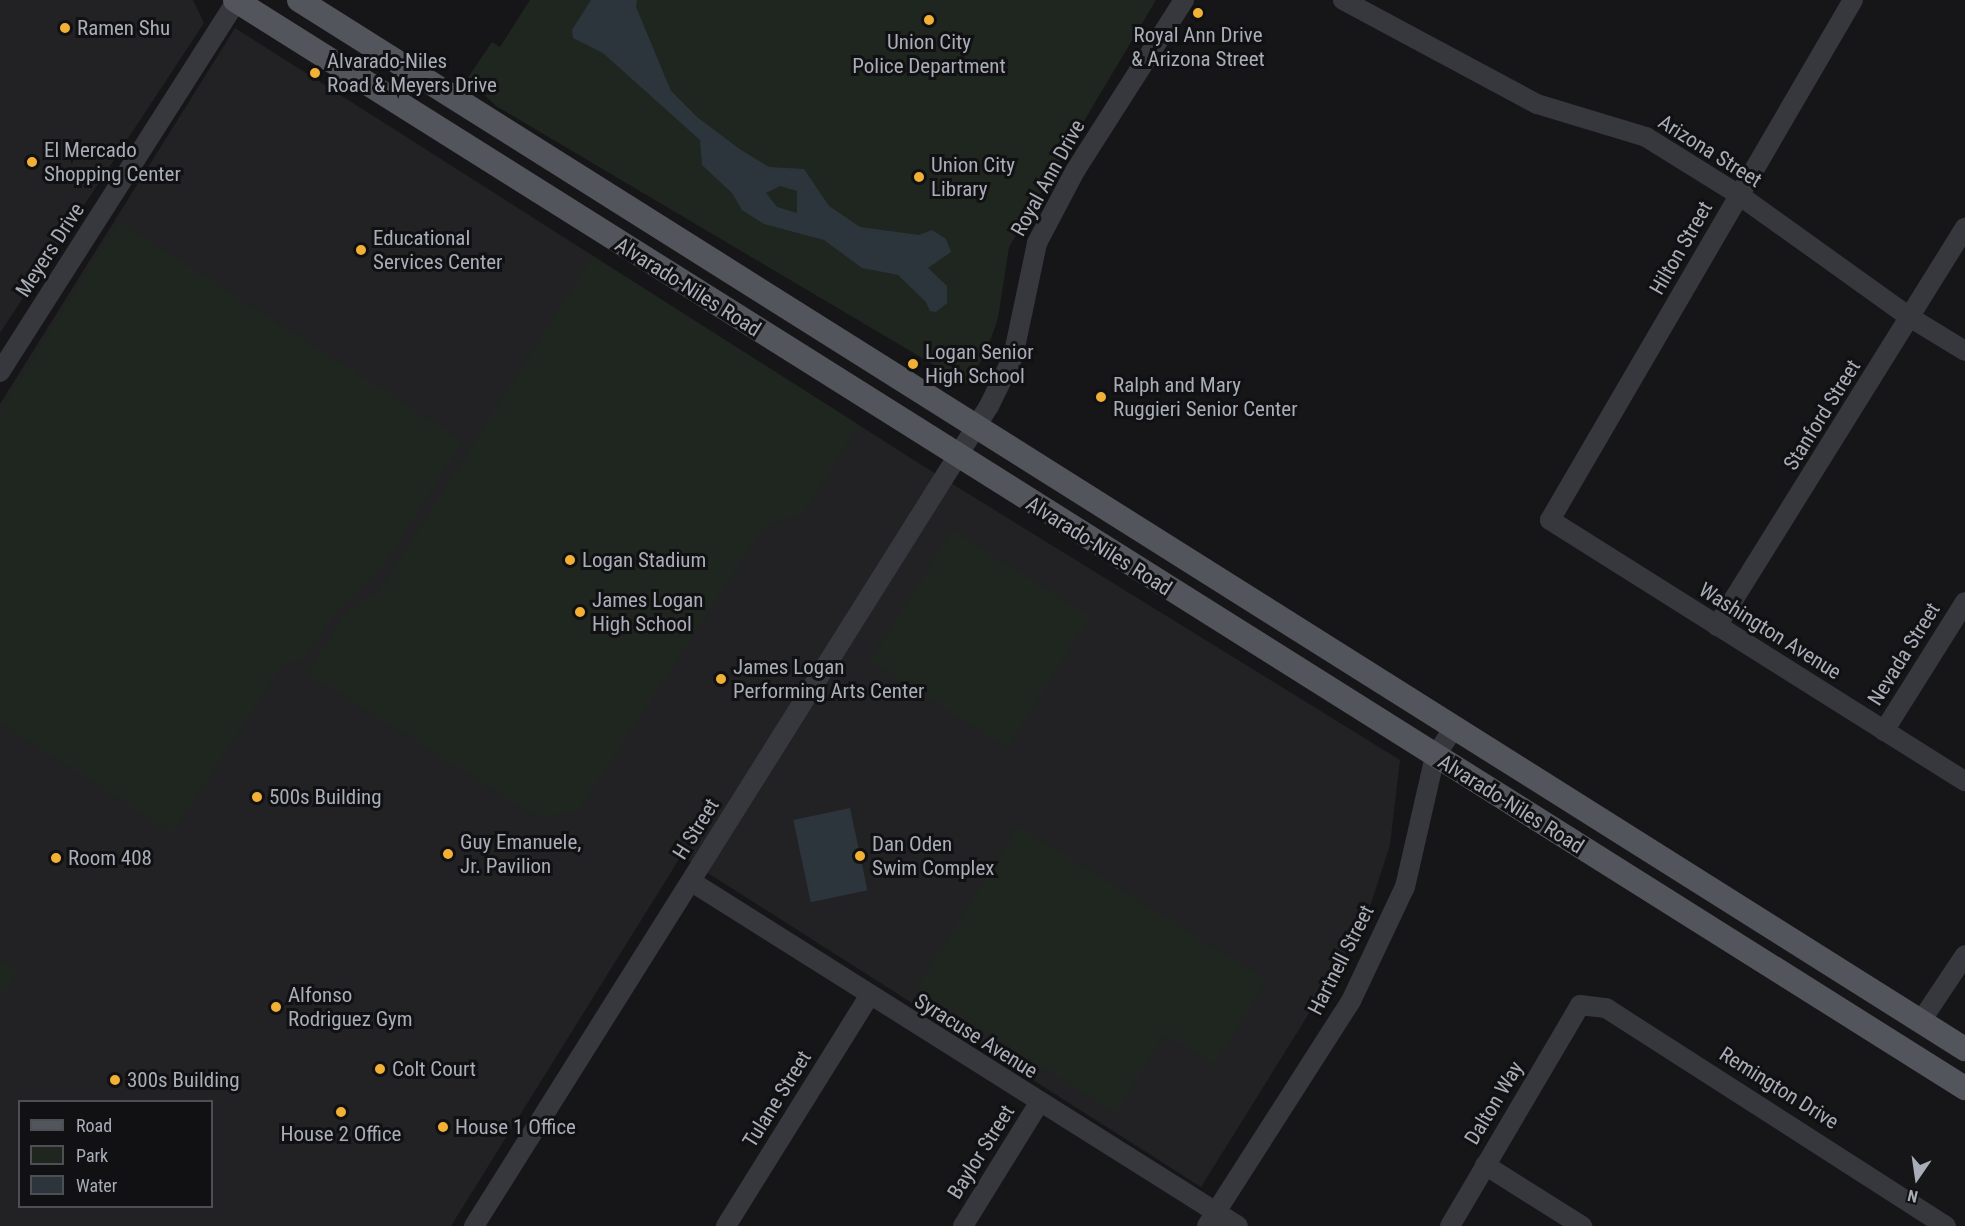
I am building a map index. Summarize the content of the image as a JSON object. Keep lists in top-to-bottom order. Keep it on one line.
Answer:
{"streets":{"main road":["Alvarado-Niles Road"],"street":["Arizona Street","Royal Ann Drive","Hilton Street","Meyers Drive","Stanford Street","Washington Avenue","Nevada Street","H Street","Hartnell Street","Syracuse Avenue","Remington Drive","Tulane Street","Dalton Way","Baylor Street"]},"crossings":[["Arizona Street","Hilton Street"],["Arizona Street","Stanford Street"],["Royal Ann Drive","Alvarado-Niles Road"],["Royal Ann Drive","H Street"],["Hilton Street","Washington Avenue"],["Meyers Drive","Alvarado-Niles Road"],["Alvarado-Niles Road","H Street"],["Alvarado-Niles Road","Hartnell Street"],["Stanford Street","Washington Avenue"],["Washington Avenue","Nevada Street"],["H Street","Syracuse Avenue"],["Hartnell Street","Syracuse Avenue"],["Syracuse Avenue","Tulane Street"],["Syracuse Avenue","Baylor Street"],["Remington Drive","Dalton Way"]],"places":["Royal Ann Drive & Arizona Street","Union City Police Department","Ramen Shu","Alvarado-Niles Road & Meyers Drive","El Mercado Shopping Center","Union City Library","Educational Services Center","Logan Senior High School","Ralph and Mary Ruggieri Senior Center","Logan Stadium","James Logan High School","James Logan Performing Arts Center","500s Building","Guy Emanuele, Jr. Pavilion","Dan Oden Swim Complex","Room 408","Alfonso Rodriguez Gym","Colt Court","300s Building","House 2 Office","House 1 Office"],"legend":["Road","Park","Water"],"north":"bottom"}
